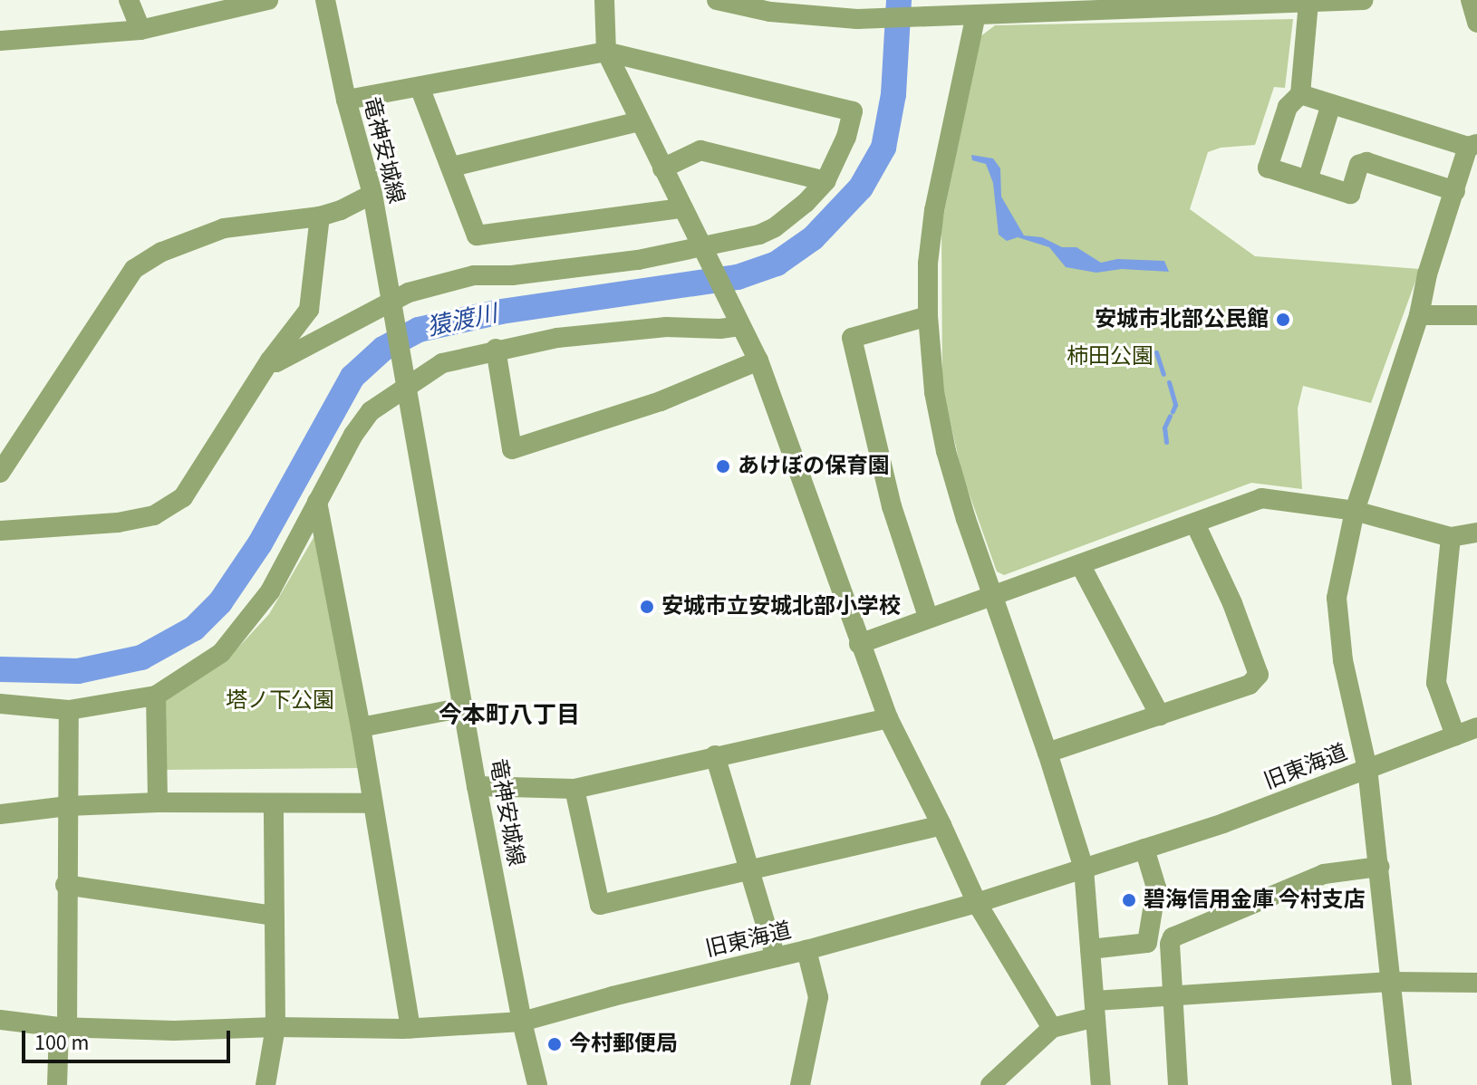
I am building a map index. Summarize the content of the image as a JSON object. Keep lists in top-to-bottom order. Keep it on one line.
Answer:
{"streets":{"street":["竜神安城線","旧東海道"]},"crossings":[["竜神安城線","旧東海道"]],"districts":["今本町八丁目"],"water":["猿渡川"],"parks":["柿田公園","塔ノ下公園"],"places":["安城市北部公民館","あけぼの保育園","安城市立安城北部小学校","碧海信用金庫 今村支店","今村郵便局"],"scale_bar":"100 m"}
